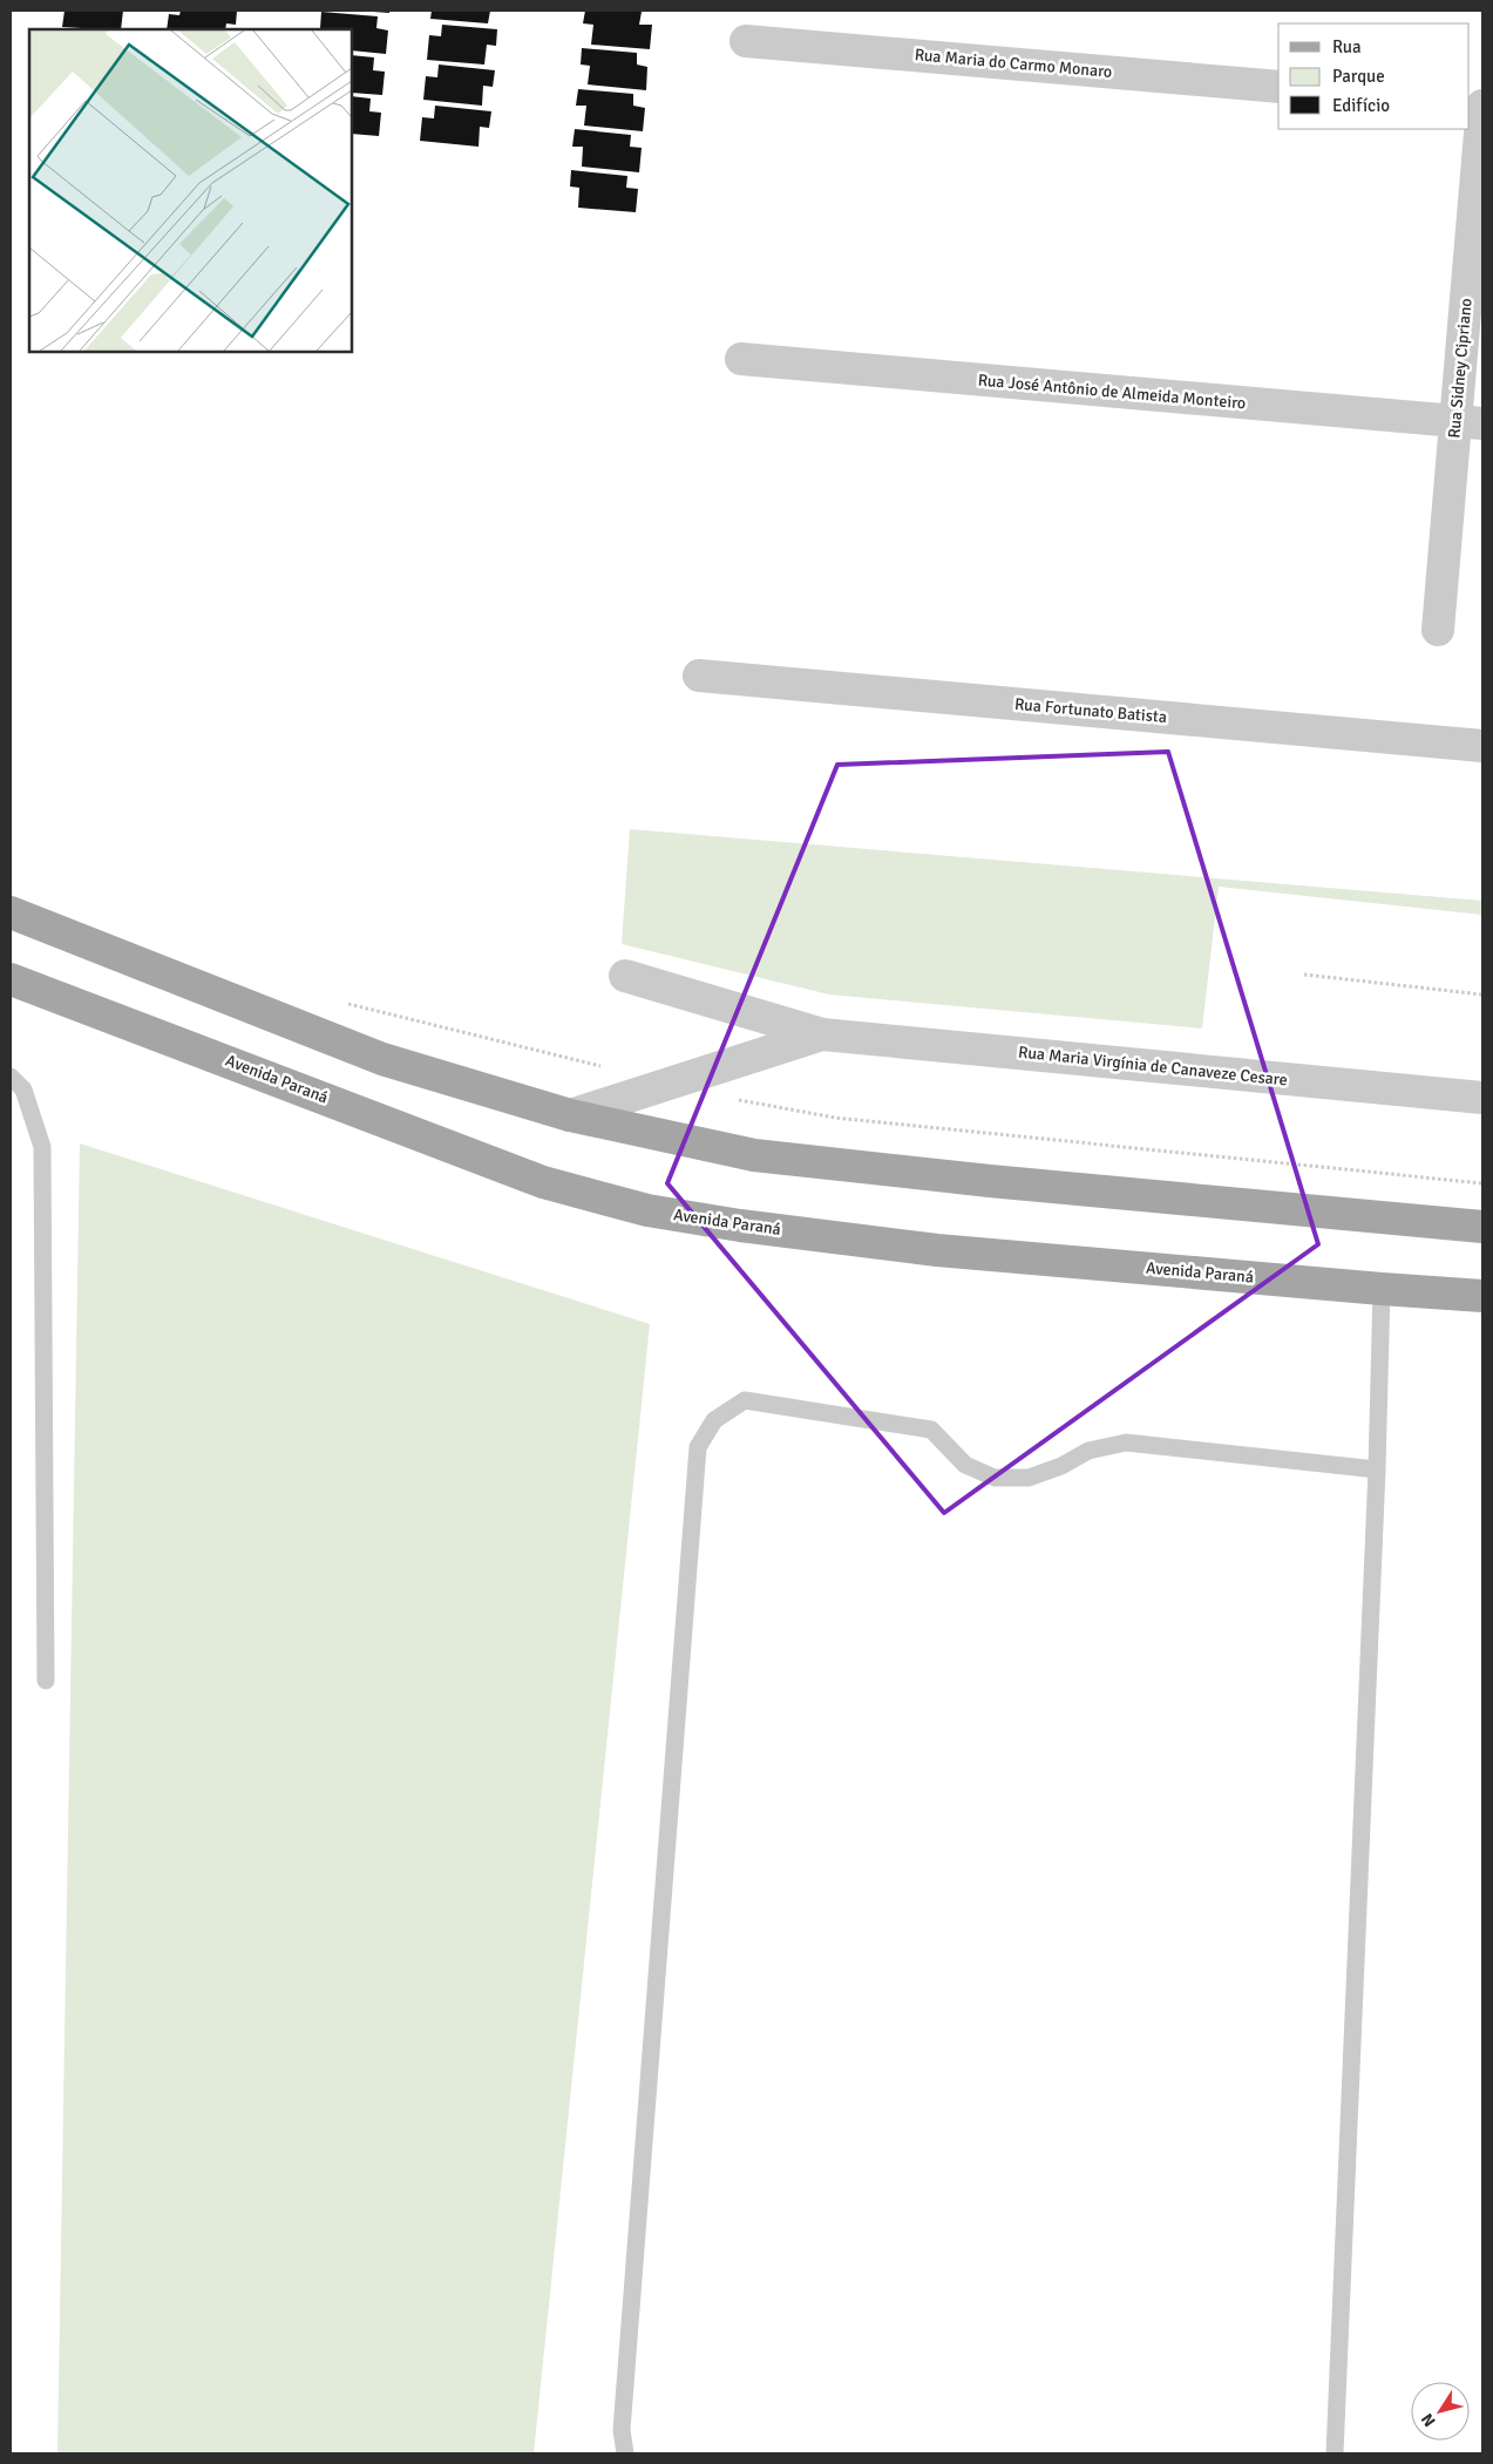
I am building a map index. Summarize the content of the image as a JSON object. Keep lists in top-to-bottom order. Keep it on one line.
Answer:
{"streets":{"main road":["Avenida Paraná"],"street":["Rua Maria do Carmo Monaro","Rua Sidney Cipriano","Rua José Antônio de Almeida Monteiro","Rua Fortunato Batista","Rua Maria Virgínia de Canaveze Cesare"]},"crossings":[["Rua Sidney Cipriano","Rua José Antônio de Almeida Monteiro"]],"legend":["Rua","Parque","Edifício"],"north":"bottom left"}
